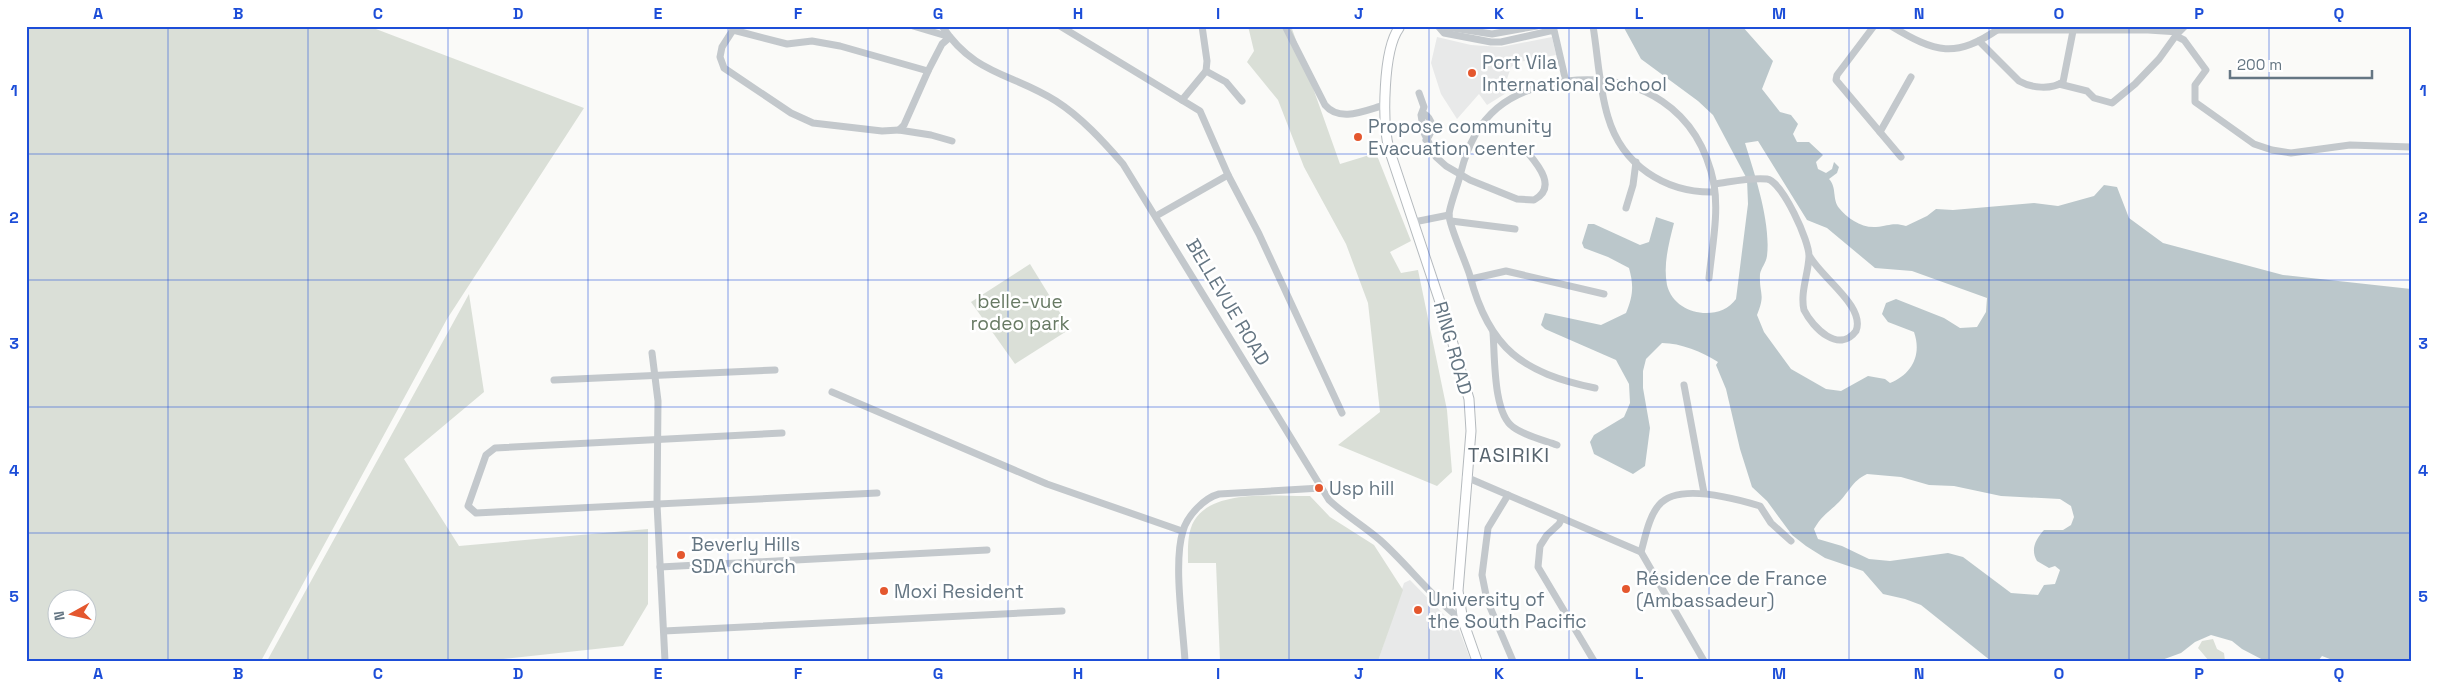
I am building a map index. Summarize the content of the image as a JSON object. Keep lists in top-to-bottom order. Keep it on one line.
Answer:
{"streets":{"main road":["RING ROAD"],"street":["BELLEVUE ROAD"]},"crossings":[["BELLEVUE ROAD","RING ROAD"]],"districts":["TASIRIKI"],"parks":["belle-vue rodeo park"],"places":["Port Vila International School","Propose community Evacuation center","Usp hill","Beverly Hills SDA church","Résidence de France (Ambassadeur)","Moxi Resident","University of the South Pacific"],"scale_bar":"200 m","north":"left","grid":{"columns":["A","B","C","D","E","F","G","H","I","J","K","L","M","N","O","P","Q"],"rows":["1","2","3","4","5"]}}
